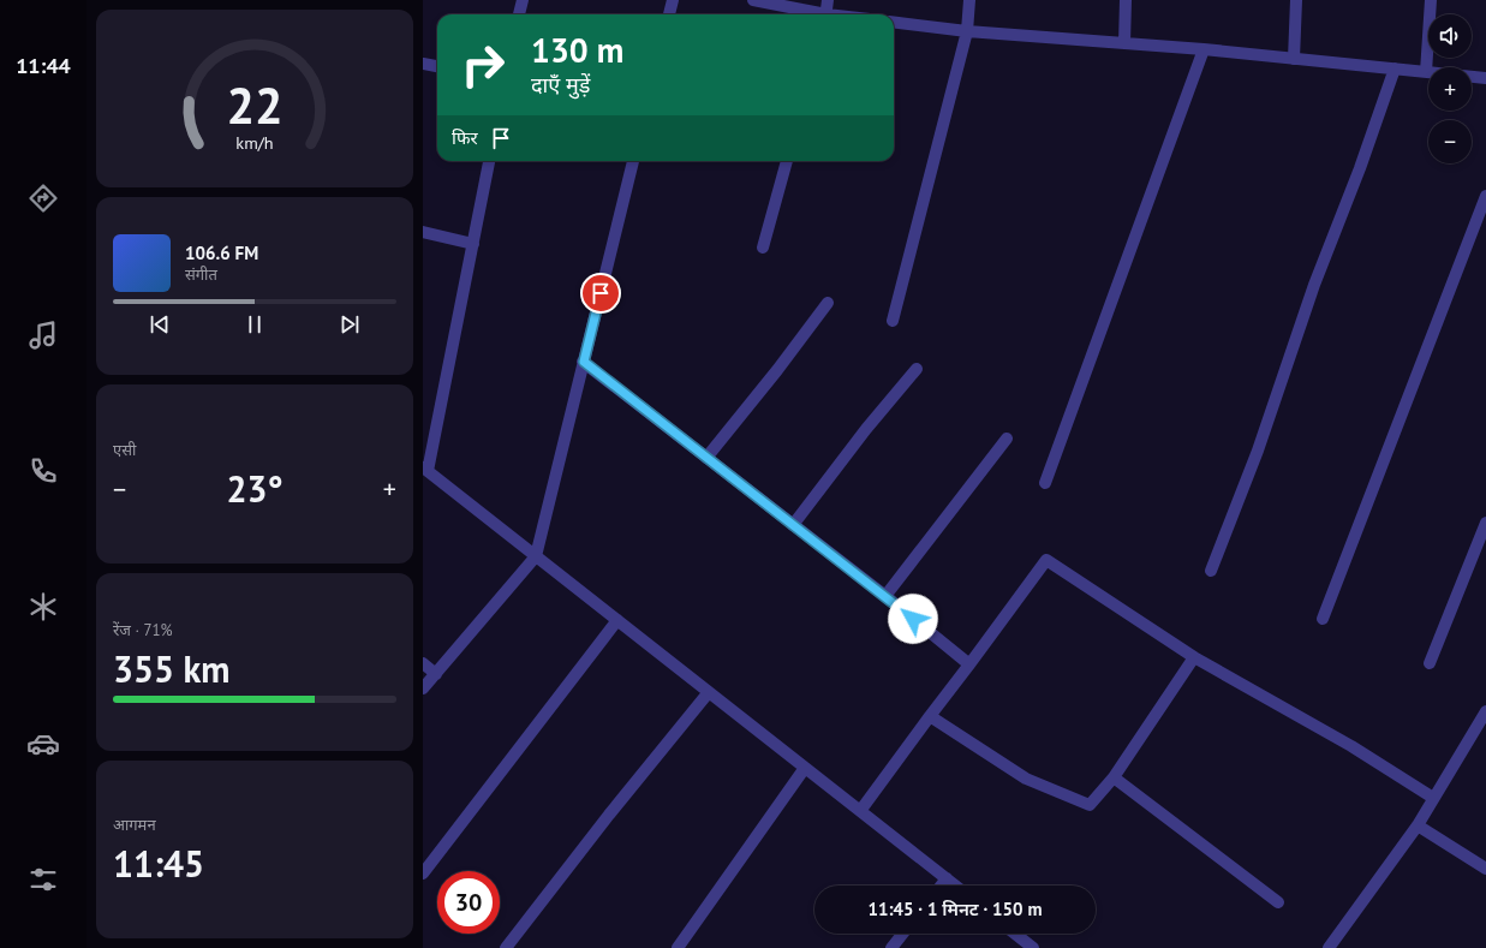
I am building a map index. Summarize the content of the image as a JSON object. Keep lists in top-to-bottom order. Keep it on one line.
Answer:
{"page":{"tabs":"11:44","map_buttons":["+","−"],"turn":["130 m","दाएँ मुड़ें"],"then":"फिर","song":["106.6 FM","संगीत"],"tile":["एसी",["रेंज · 71%","355 km"],["आगमन","11:45"]],"heat":["−","23°","+"],"limit":"30","trip":"11:45 · 1 मिनट · 150 m","gauge":["22","km/h"]}}
